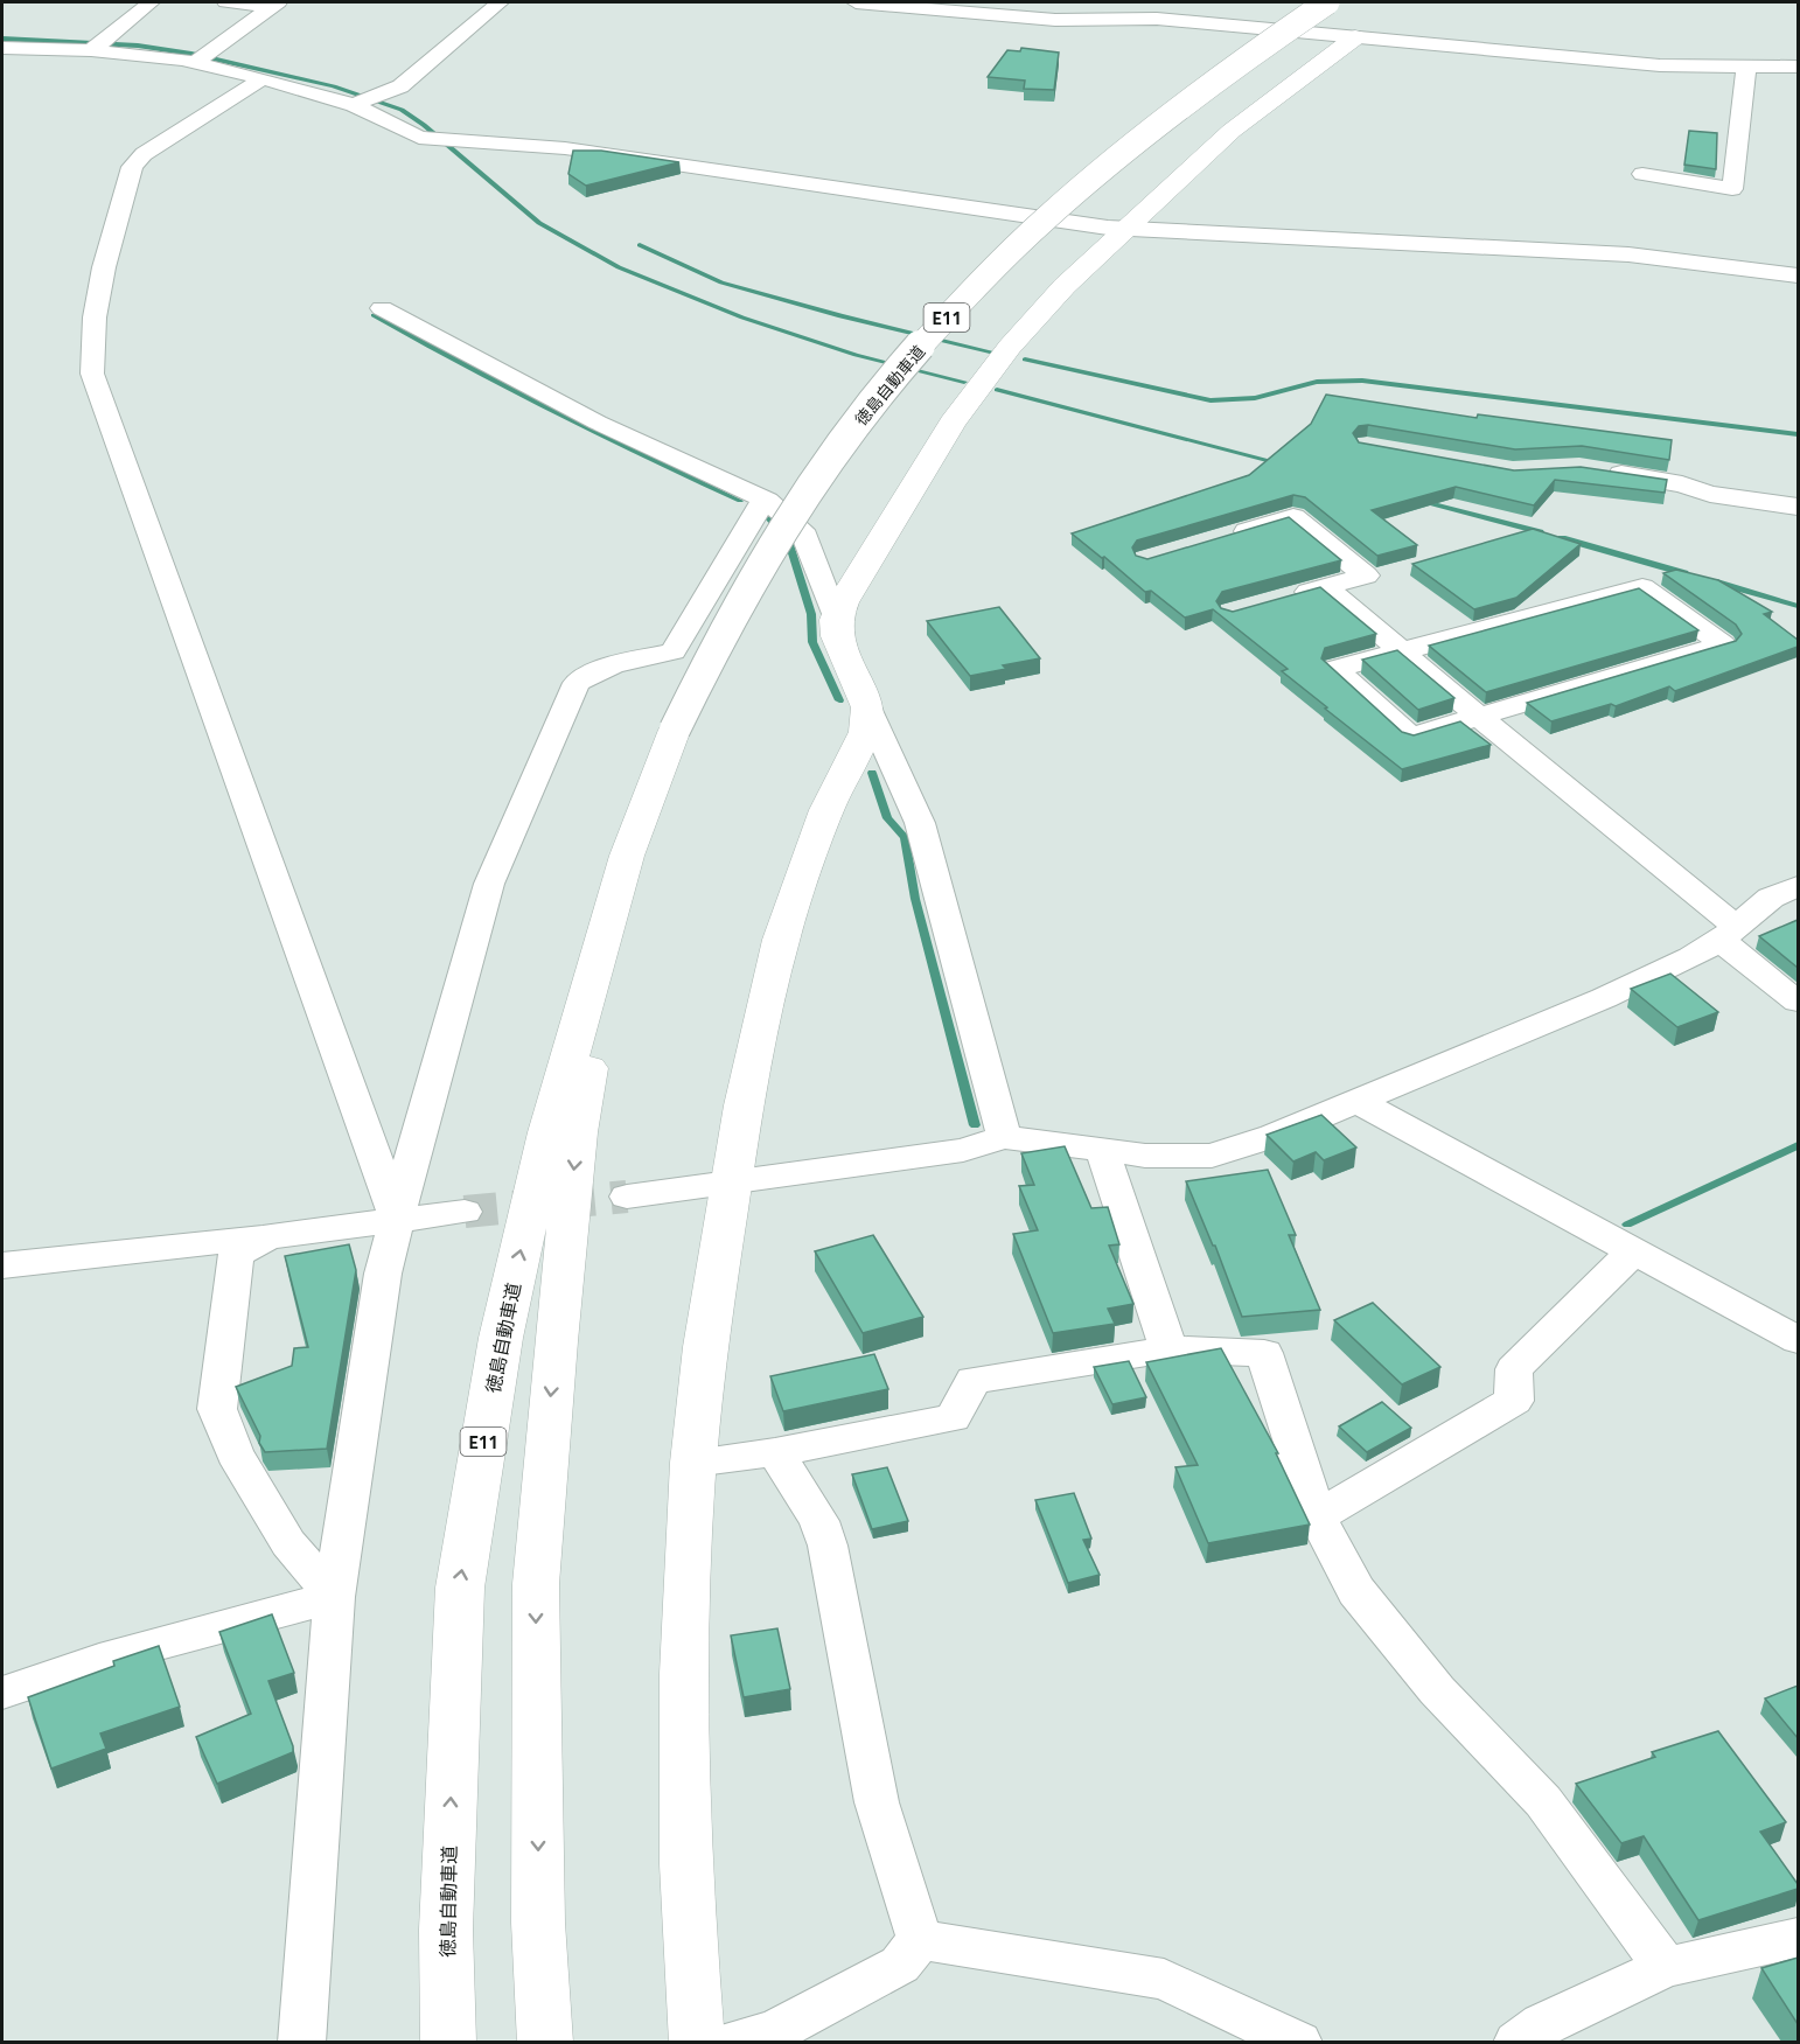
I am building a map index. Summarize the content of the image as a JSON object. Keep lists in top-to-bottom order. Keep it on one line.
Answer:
{"streets":{"main road":["E11","徳島自動車道"]}}
